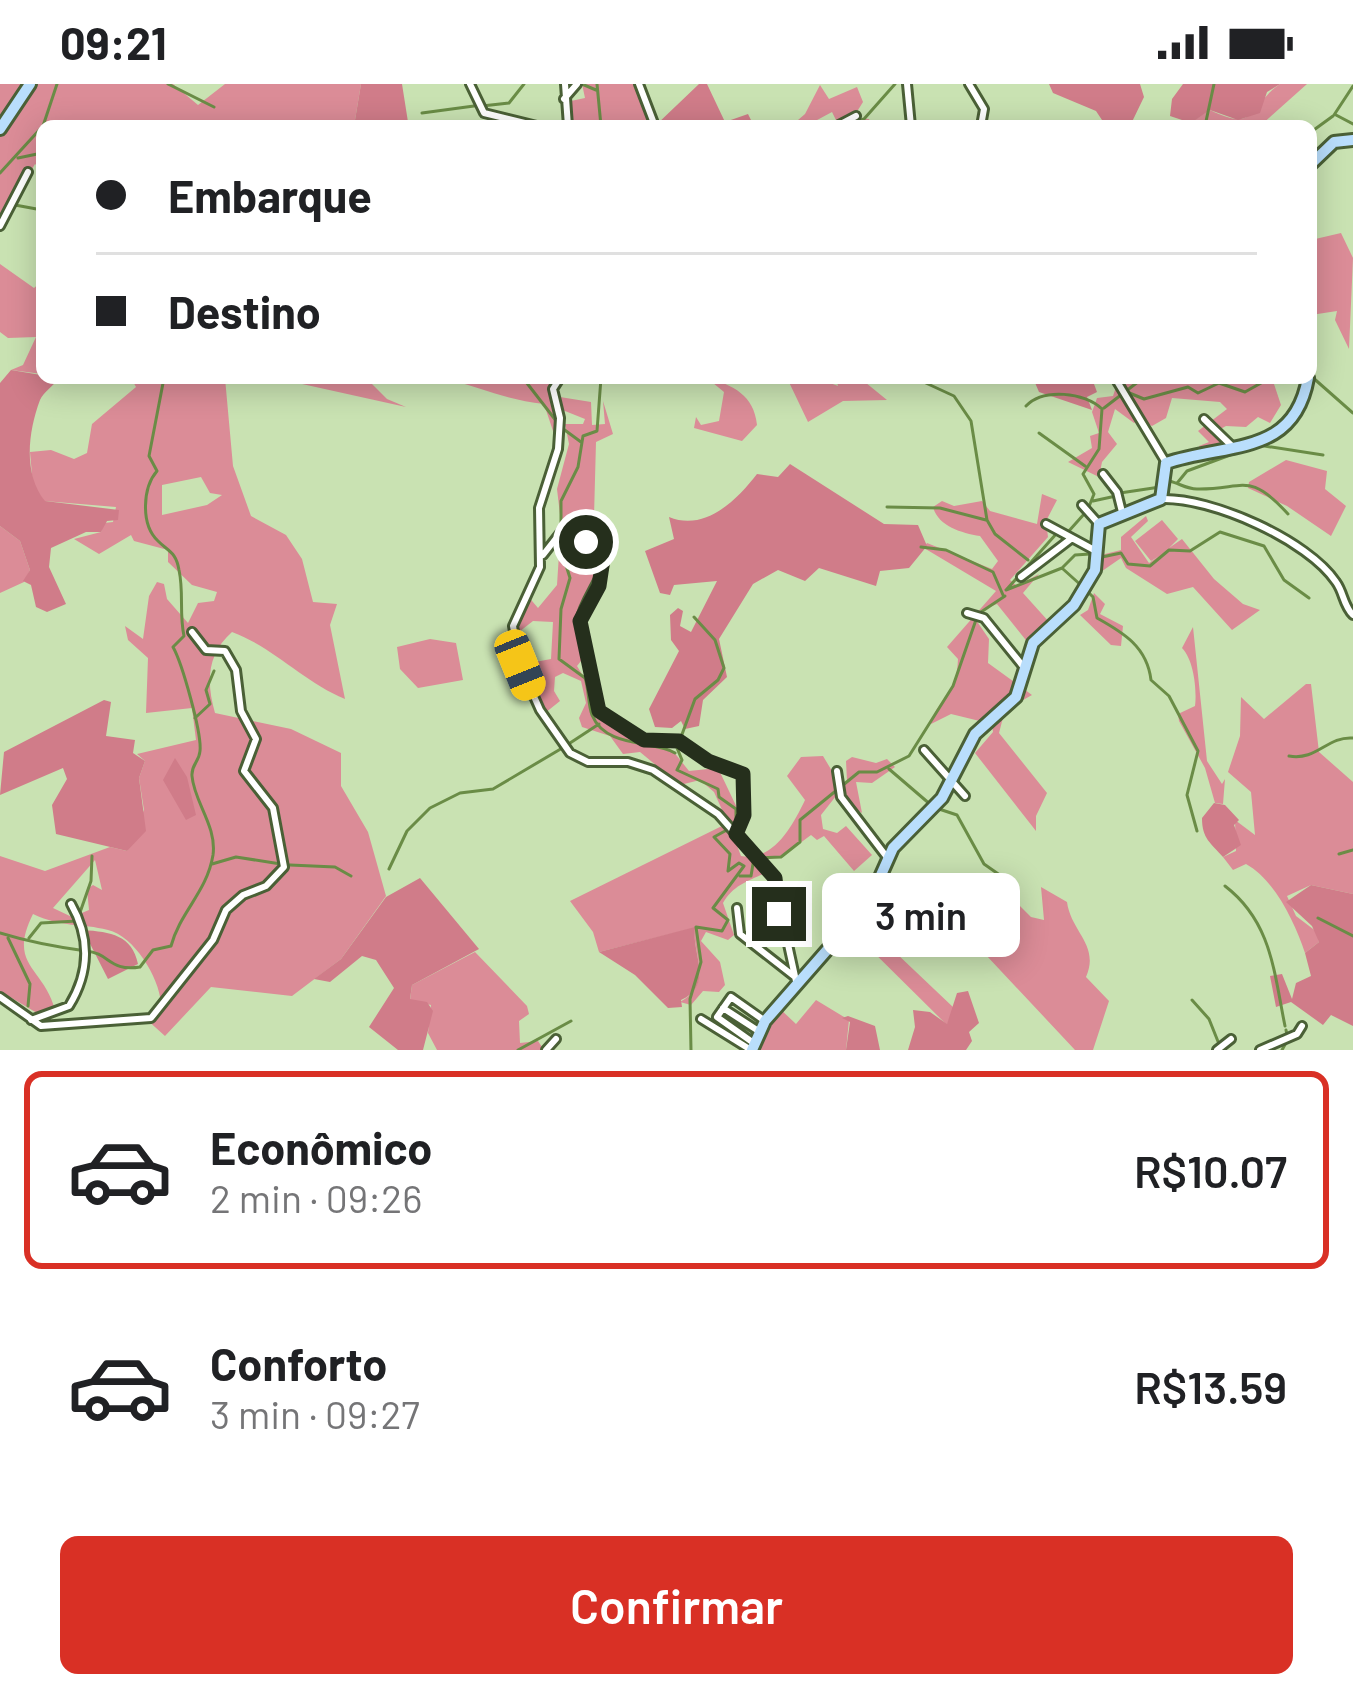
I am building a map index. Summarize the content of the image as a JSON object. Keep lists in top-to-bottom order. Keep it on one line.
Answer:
{"page":{"status":"09:21","banner":["Embarque","Destino"],"bubble":"3 min","list":[{"name":"Econômico","note":"2 min · 09:26","value":"R$10.07"},{"name":"Conforto","note":"3 min · 09:27","value":"R$13.59"}],"buttons":"Confirmar"}}
